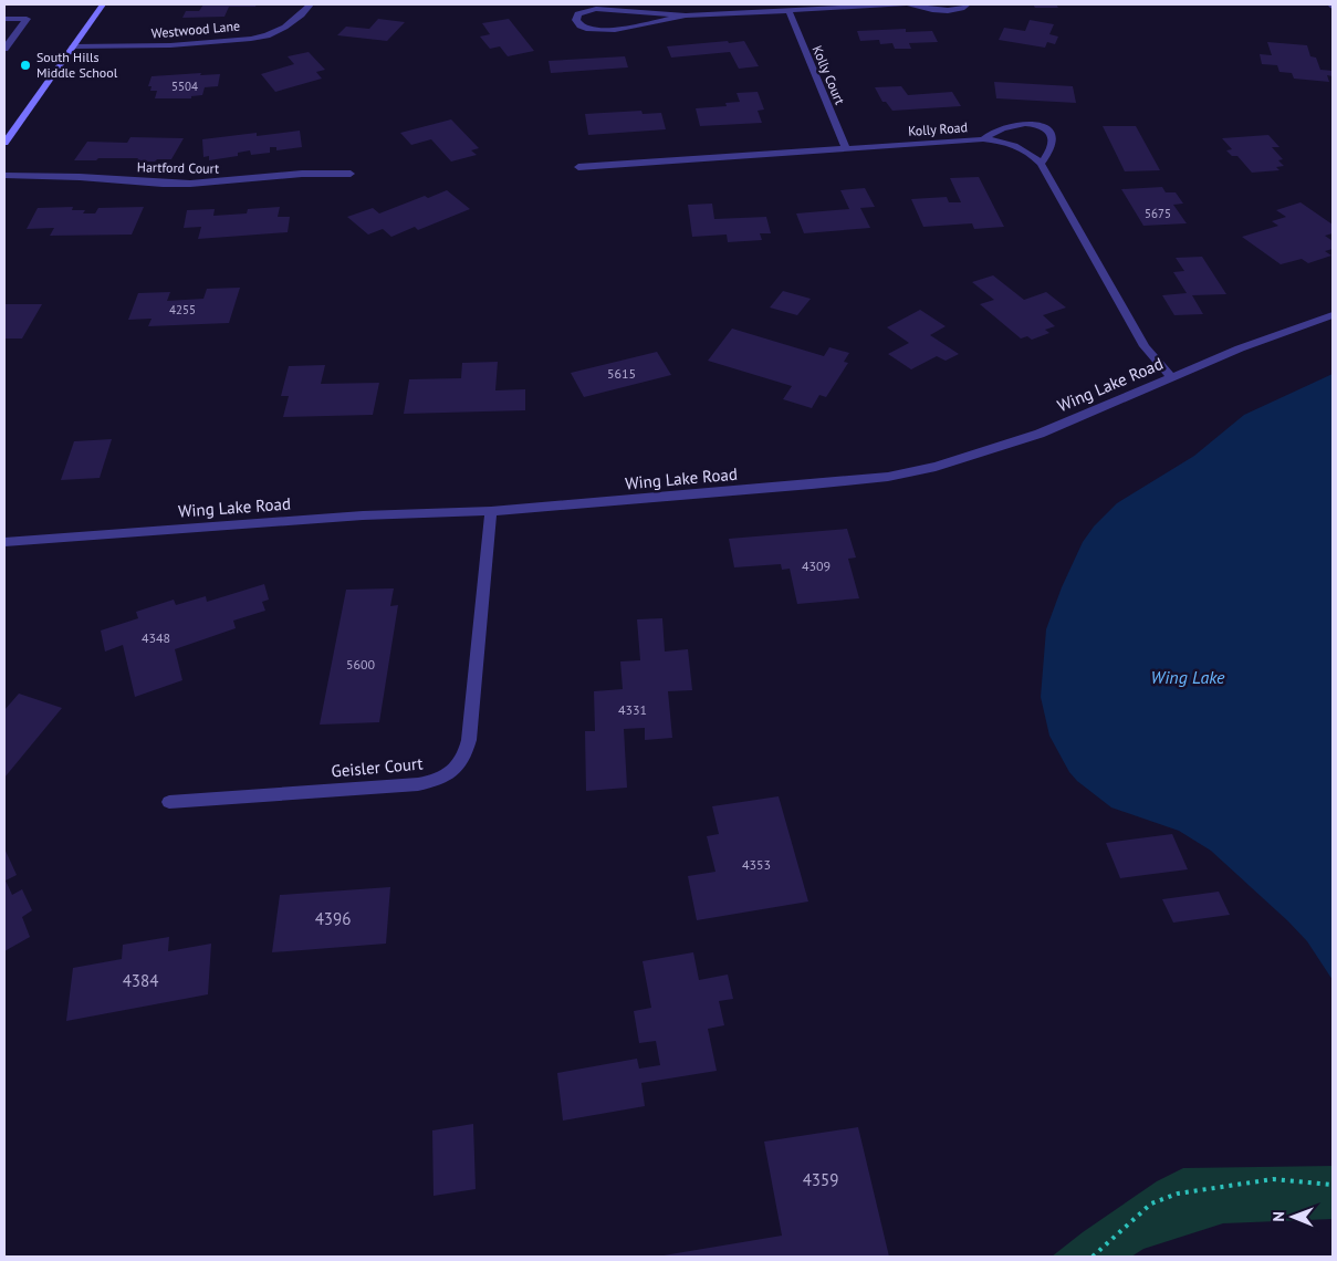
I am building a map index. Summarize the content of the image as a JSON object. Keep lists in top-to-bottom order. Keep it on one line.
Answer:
{"streets":{"street":["Westwood Lane","Kolly Court","Kolly Road","Hartford Court","Wing Lake Road","Geisler Court"]},"crossings":[["Kolly Court","Kolly Road"],["Kolly Road","Wing Lake Road"],["Wing Lake Road","Geisler Court"]],"water":["Wing Lake"],"places":["South Hills Middle School"],"house_numbers":["5504","5675","4255","5615","4309","4348","5600","4331","4353","4396","4384","4359"],"north":"left"}
